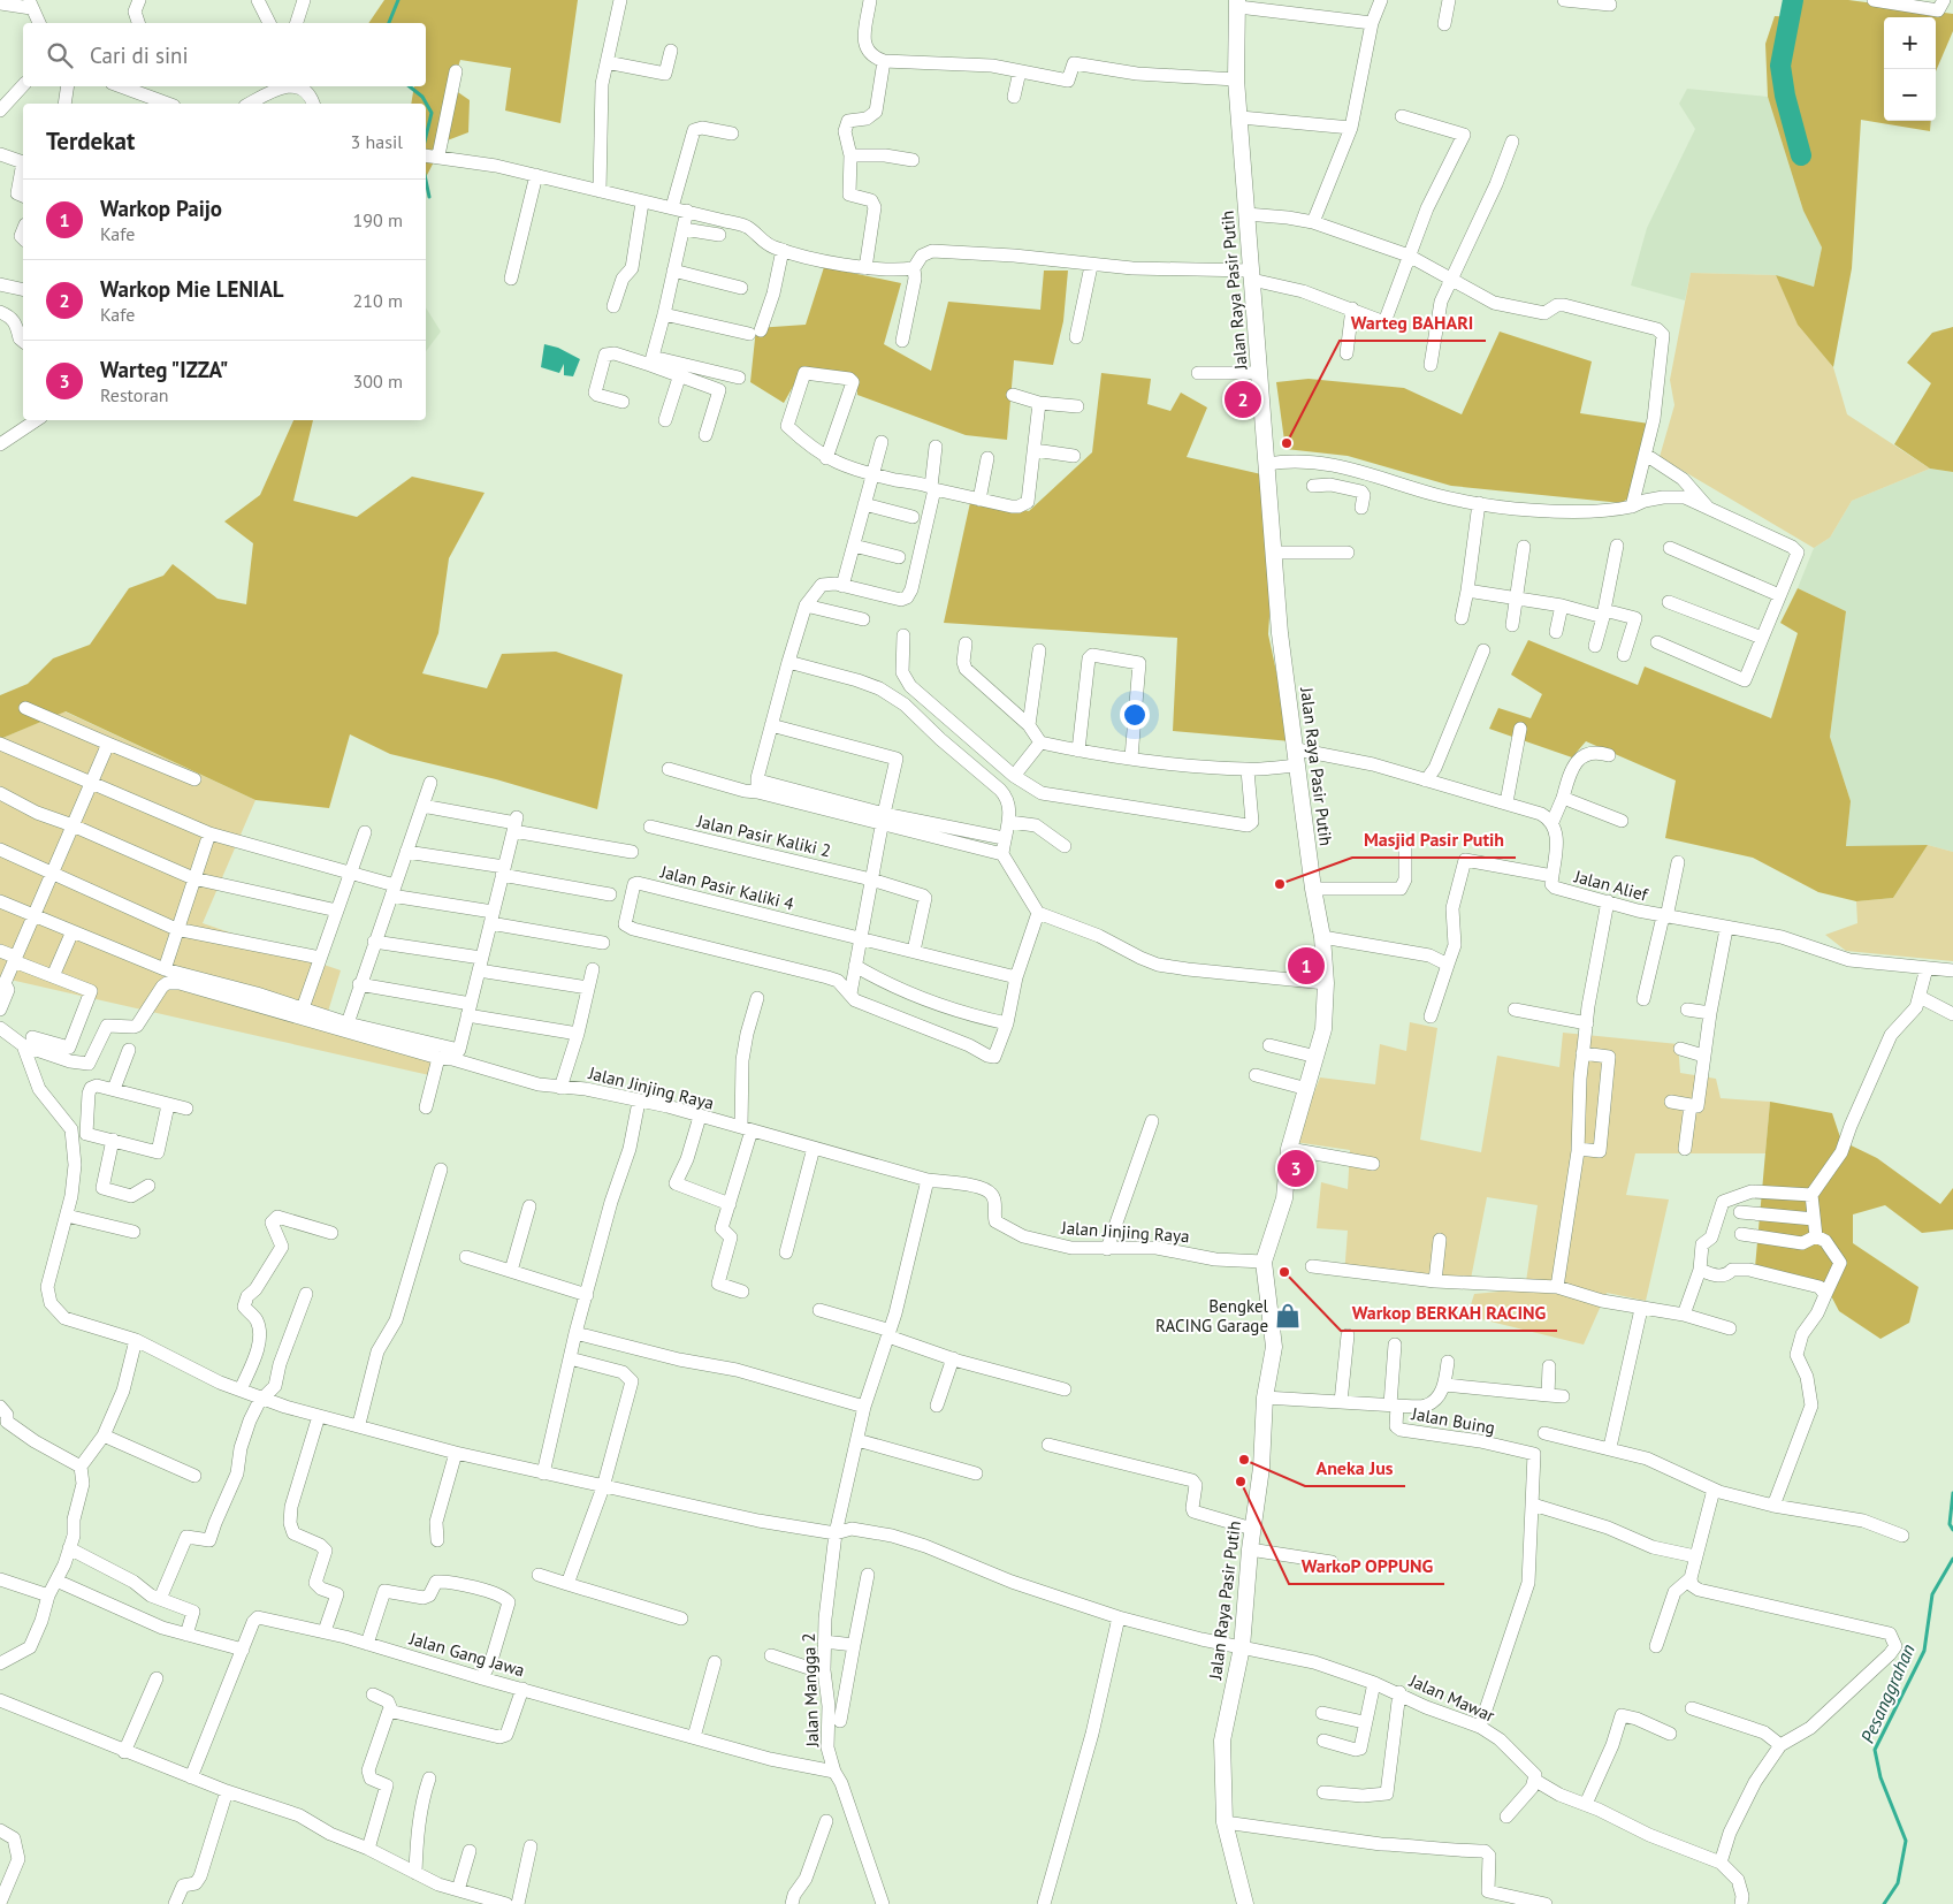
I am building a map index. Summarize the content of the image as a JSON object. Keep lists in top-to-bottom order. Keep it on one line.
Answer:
{"streets":{"street":["Jalan Raya Pasir Putih","Jalan Pasir Kaliki 2","Jalan Alief","Jalan Pasir Kaliki 4","Jalan Jinjing Raya","Jalan Buing","Jalan Gang Jawa","Jalan Mangga 2","Jalan Mawar"]},"crossings":[["Jalan Raya Pasir Putih","Jalan Jinjing Raya"],["Jalan Raya Pasir Putih","Jalan Buing"],["Jalan Raya Pasir Putih","Jalan Mawar"],["Jalan Pasir Kaliki 2","Jalan Pasir Kaliki 4"],["Jalan Jinjing Raya","Jalan Mangga 2"],["Jalan Gang Jawa","Jalan Mangga 2"],["Jalan Mangga 2","Jalan Mawar"]],"water":["Pesanggrahan"],"places":{"other":["Warteg BAHARI","Masjid Pasir Putih","Warkop BERKAH RACING","Aneka Jus","WarkoP OPPUNG"],"shop":["Bengkel RACING Garage"]},"page":{"map_buttons":["+","−"],"search":"Cari di sini","heading":["Terdekat","3 hasil"],"list":[{"mark":"1","name":"Warkop Paijo","note":"Kafe","value":"190 m"},{"mark":"2","name":"Warkop Mie LENIAL","note":"Kafe","value":"210 m"},{"mark":"3","name":"Warteg \"IZZA\"","note":"Restoran","value":"300 m"}],"pins":["2","1","3"]}}
